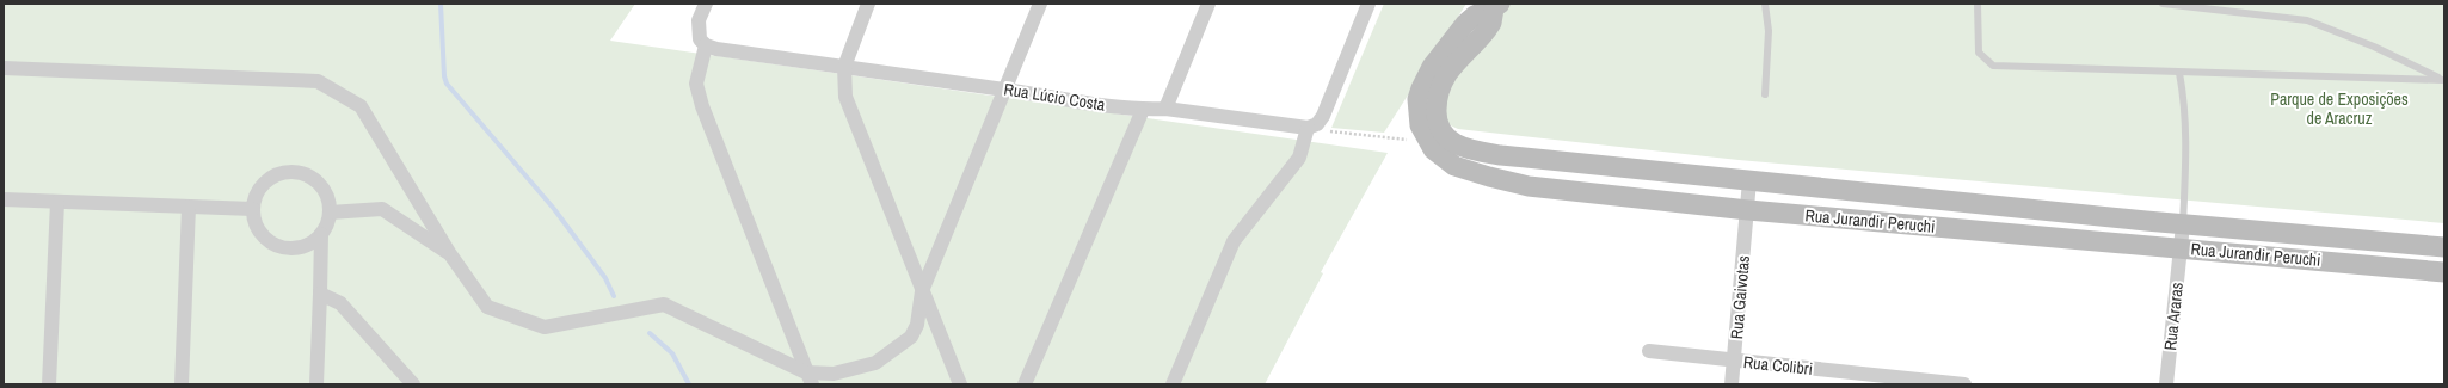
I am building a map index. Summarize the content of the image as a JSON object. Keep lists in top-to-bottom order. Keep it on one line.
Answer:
{"streets":{"street":["Rua Lúcio Costa","Rua Jurandir Peruchi","Rua Gaivotas","Rua Araras","Rua Colibri"]},"crossings":[["Rua Jurandir Peruchi","Rua Gaivotas"],["Rua Jurandir Peruchi","Rua Araras"],["Rua Gaivotas","Rua Colibri"]],"parks":["Parque de Exposições de Aracruz"]}
